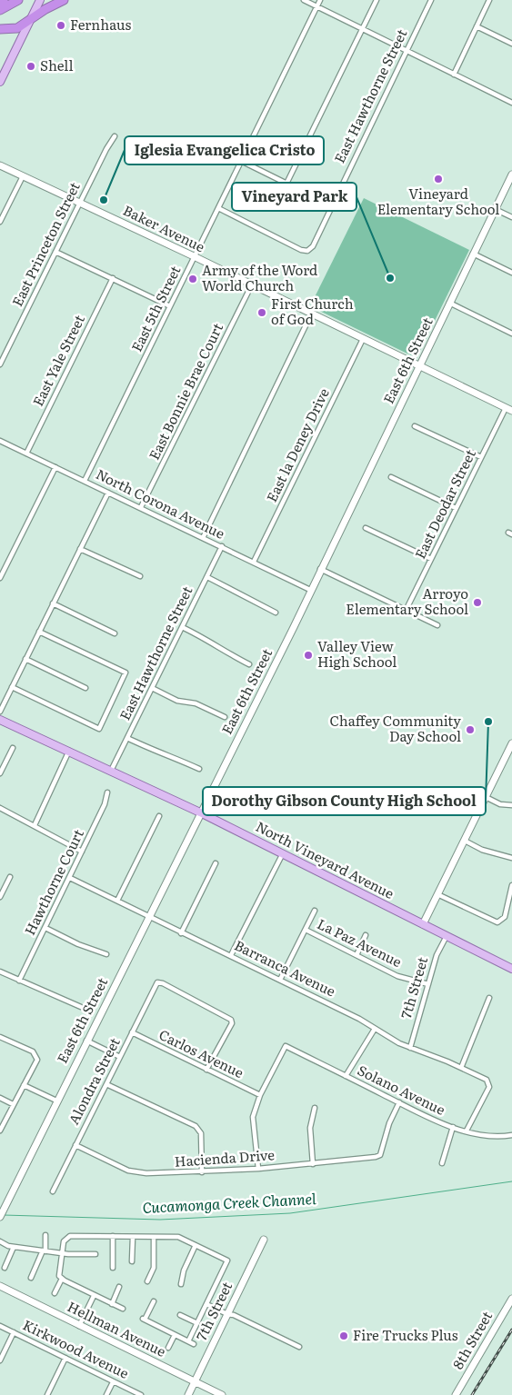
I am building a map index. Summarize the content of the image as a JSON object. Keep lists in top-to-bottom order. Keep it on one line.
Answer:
{"streets":{"main road":["North Vineyard Avenue"],"street":["East Hawthorne Street","Baker Avenue","East Princeton Street","East 5th Street","East Yale Street","East 6th Street","East Bonnie Brae Court","East la Deney Drive","North Corona Avenue","East Deodar Street","Hawthorne Court","La Paz Avenue","Barranca Avenue","7th Street","Carlos Avenue","Alondra Street","Solano Avenue","Hacienda Drive","Hellman Avenue","8th Street","Kirkwood Avenue"]},"crossings":[["East Hawthorne Street","East 5th Street"],["East Hawthorne Street","North Corona Avenue"],["East Hawthorne Street","North Vineyard Avenue"],["Baker Avenue","East Princeton Street"],["Baker Avenue","East 5th Street"],["Baker Avenue","East 6th Street"],["Baker Avenue","East Bonnie Brae Court"],["Baker Avenue","East la Deney Drive"],["Baker Avenue","East Deodar Street"],["East 5th Street","North Corona Avenue"],["East Yale Street","North Corona Avenue"],["East 6th Street","North Corona Avenue"],["East 6th Street","North Vineyard Avenue"],["East 6th Street","Barranca Avenue"],["East Bonnie Brae Court","North Corona Avenue"],["East la Deney Drive","North Corona Avenue"],["North Vineyard Avenue","7th Street"],["Hawthorne Court","Barranca Avenue"],["La Paz Avenue","7th Street"],["Barranca Avenue","7th Street"],["Barranca Avenue","Solano Avenue"],["7th Street","Hellman Avenue"],["Carlos Avenue","Alondra Street"],["Carlos Avenue","Solano Avenue"],["Alondra Street","Hacienda Drive"],["Solano Avenue","Hacienda Drive"]],"water":["Cucamonga Creek Channel"],"places":["Fernhaus","Shell","Vineyard Elementary School","Iglesia Evangelica Cristo","Vineyard Park","Army of the Word World Church","First Church of God","Arroyo Elementary School","Valley View High School","Dorothy Gibson County High School","Chaffey Community Day School","Fire Trucks Plus"]}
